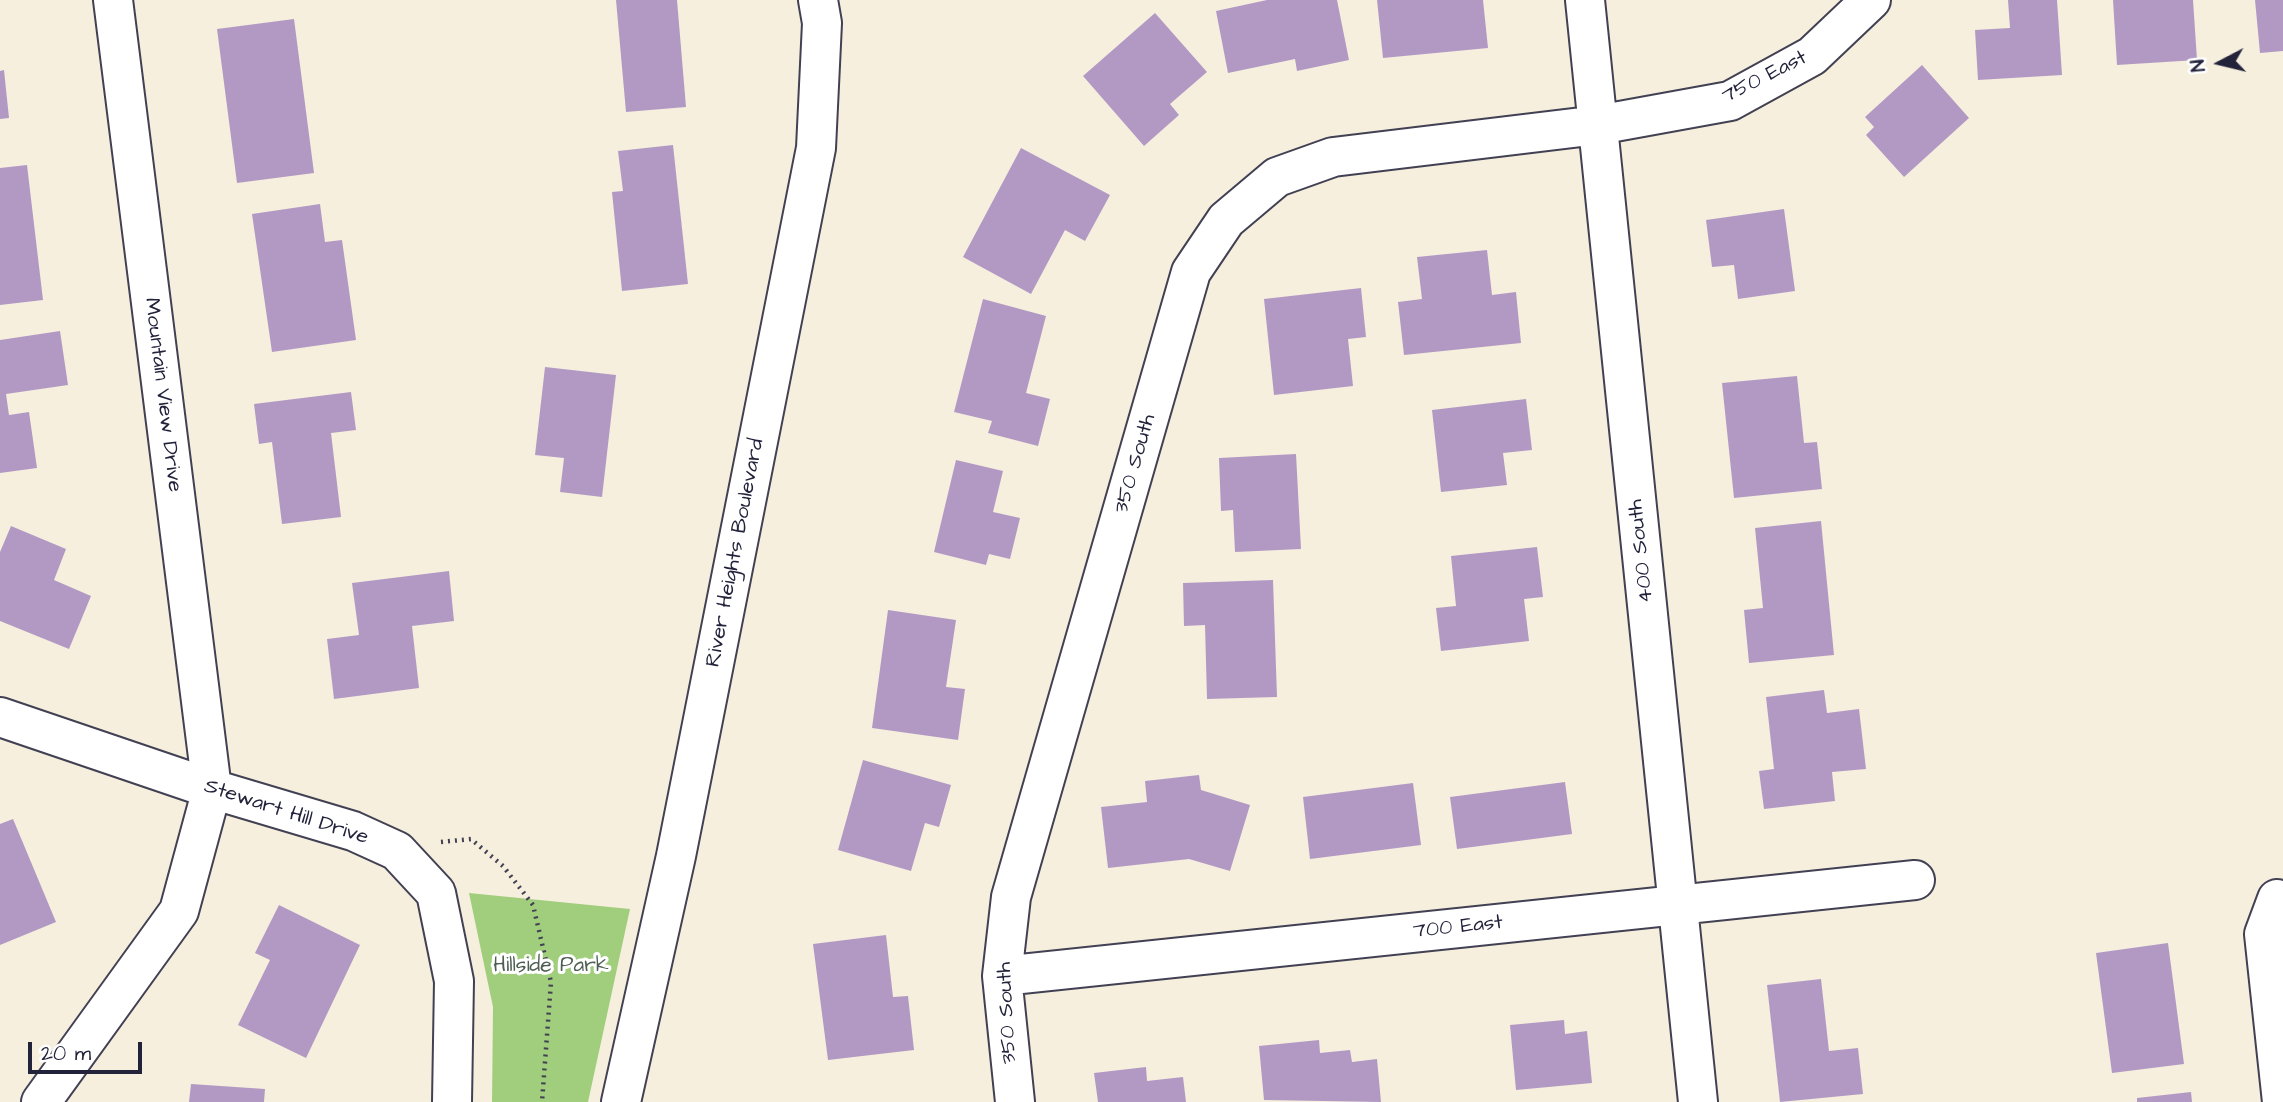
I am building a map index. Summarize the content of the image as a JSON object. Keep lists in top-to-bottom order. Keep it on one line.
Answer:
{"streets":{"street":["750 East","Mountain View Drive","350 South","400 South","River Heights Boulevard","Stewart Hill Drive","700 East"]},"crossings":[["750 East","350 South"],["750 East","400 South"],["Mountain View Drive","Stewart Hill Drive"],["350 South","400 South"],["350 South","700 East"],["400 South","700 East"]],"parks":["Hillside Park"],"scale_bar":"20 m","north":"left"}
